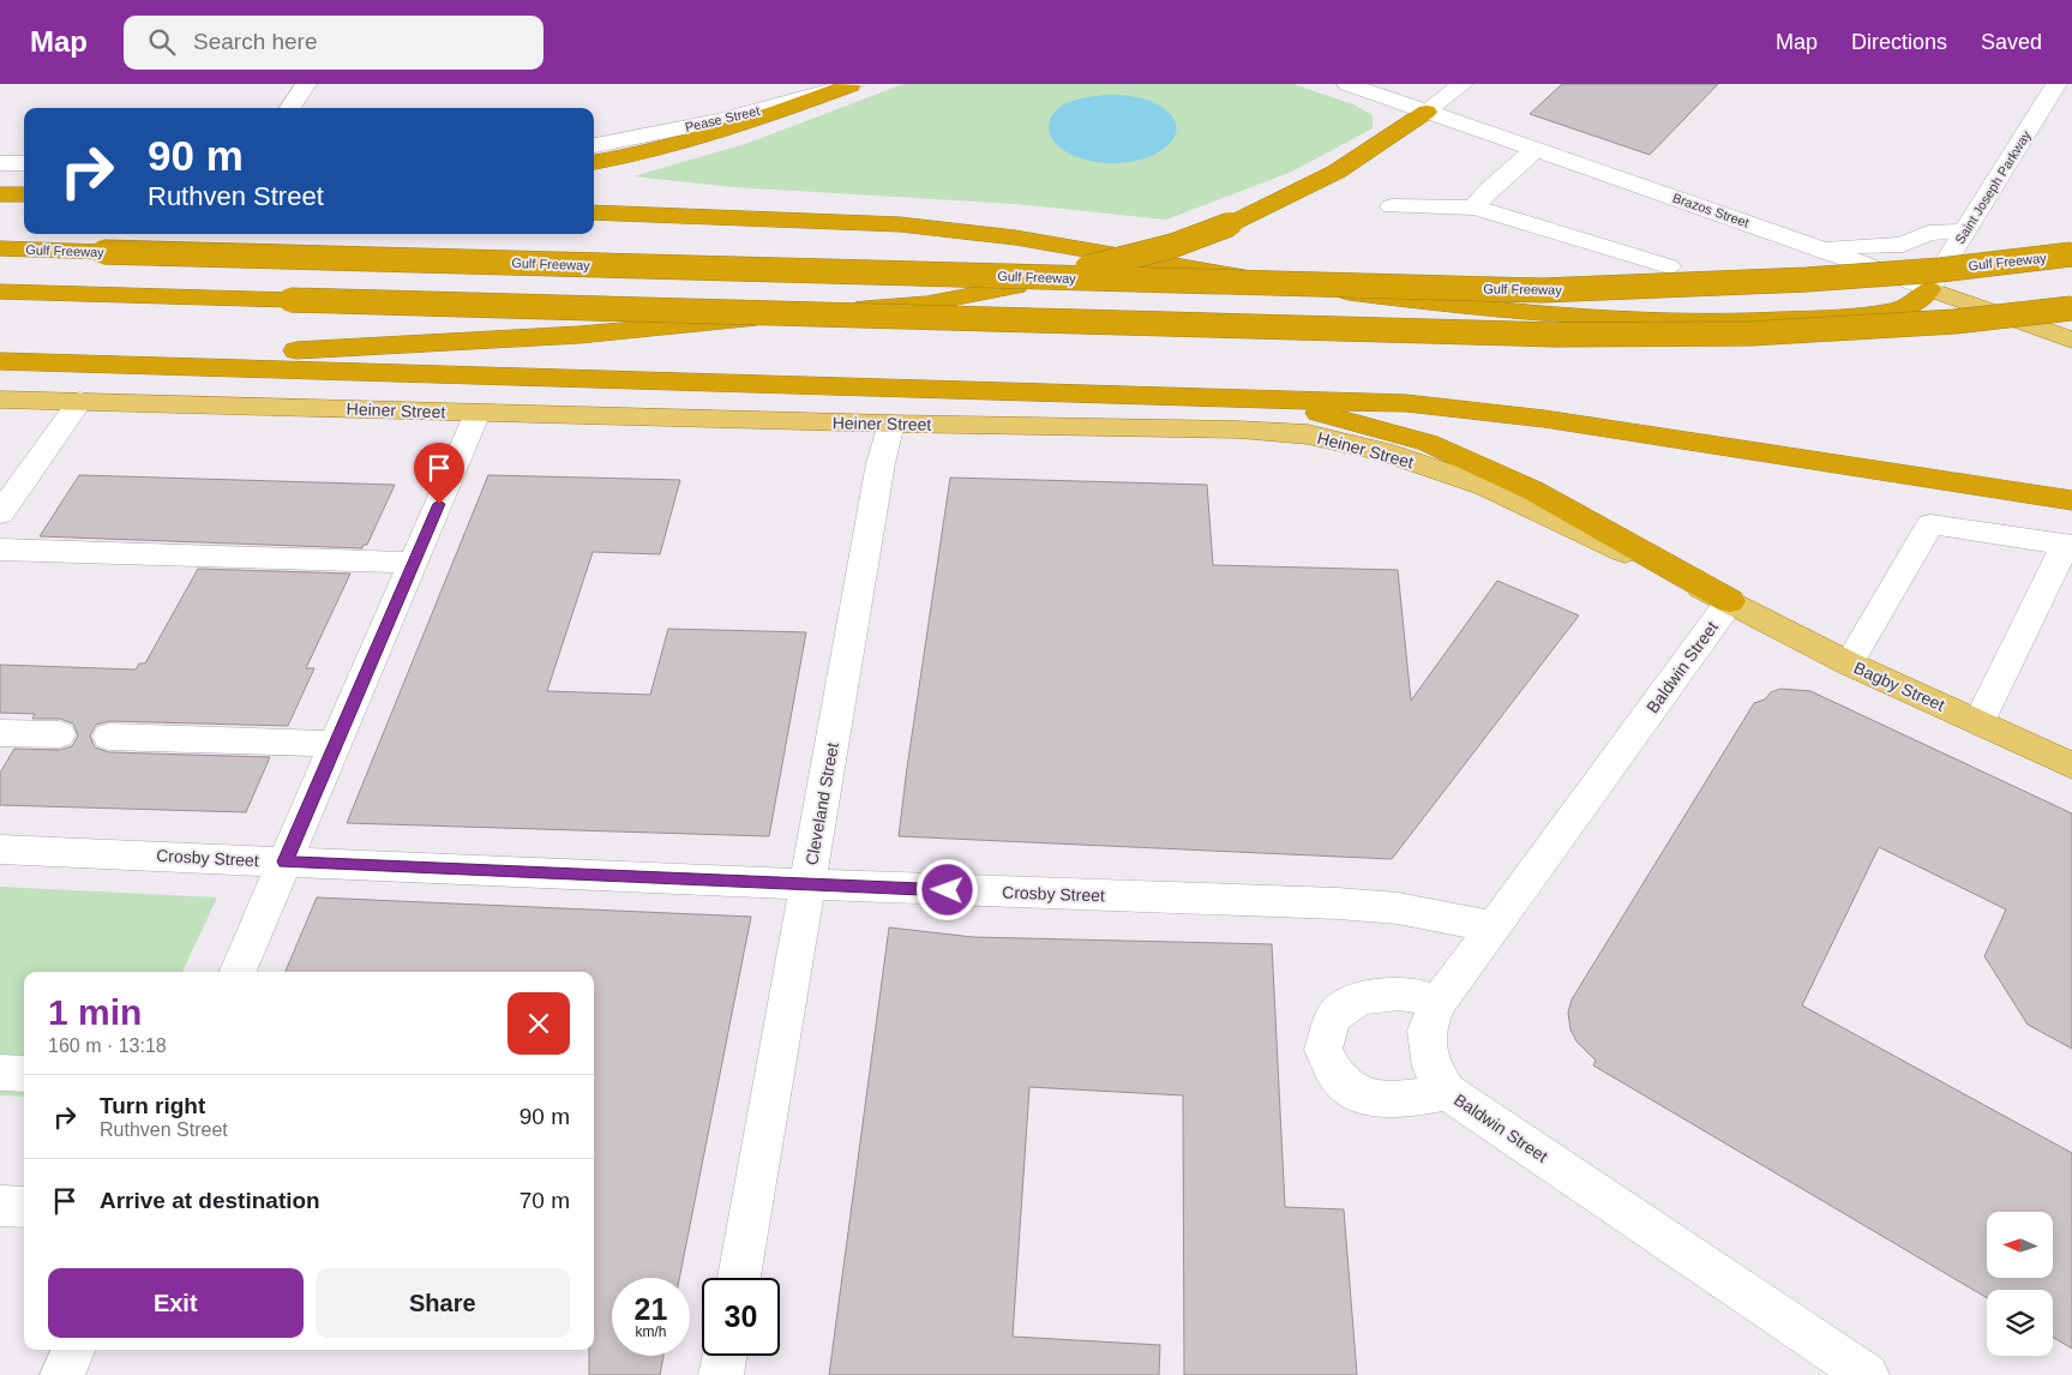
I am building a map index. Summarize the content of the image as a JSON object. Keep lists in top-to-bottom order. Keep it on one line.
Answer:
{"streets":{"highway":["Gulf Freeway"],"main road":["Brazos Street","Heiner Street","Bagby Street"],"street":["Pease Street","Saint Joseph Parkway","Baldwin Street","Cleveland Street","Crosby Street"]},"crossings":[["Saint Joseph Parkway","Brazos Street"],["Heiner Street","Baldwin Street"],["Heiner Street","Bagby Street"],["Heiner Street","Cleveland Street"],["Baldwin Street","Bagby Street"],["Baldwin Street","Crosby Street"],["Cleveland Street","Crosby Street"]],"north":"left","page":{"header":"Map","search":"Search here","nav":["Map","Directions","Saved"],"turn":["90 m","Ruthven Street"],"heading":["1 min","160 m · 13:18"],"list":[{"name":"Turn right","note":"Ruthven Street","value":"90 m"},{"name":"Arrive at destination","value":"70 m"}],"buttons":["Exit","Share"],"speed":"21 km/h","limit":"30"}}
